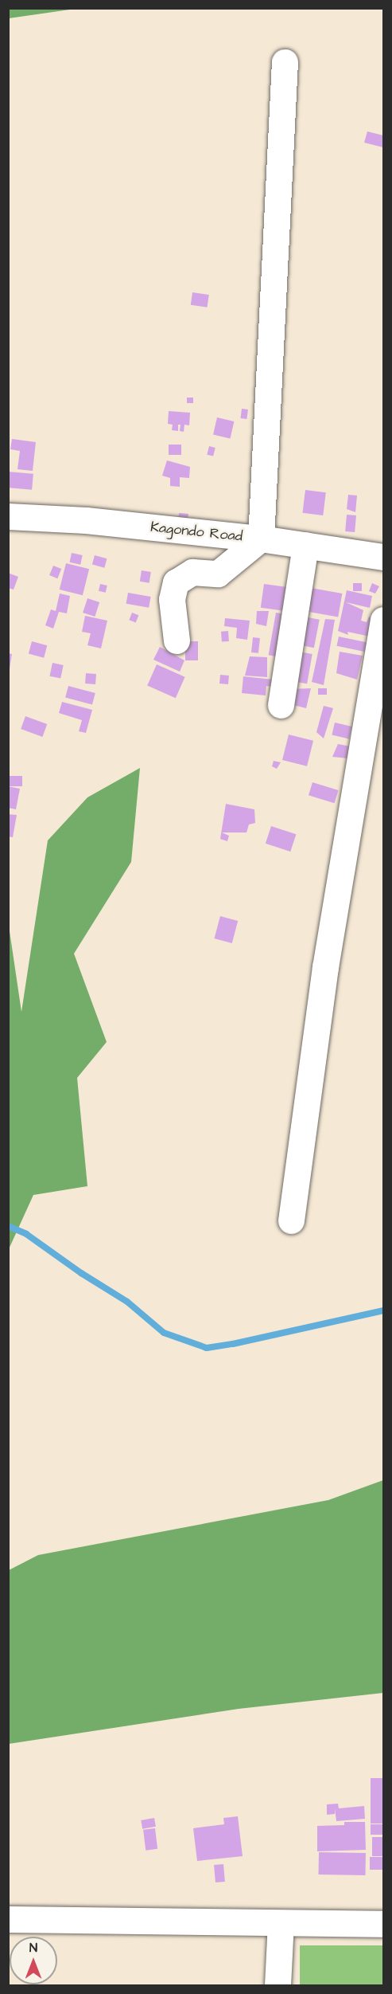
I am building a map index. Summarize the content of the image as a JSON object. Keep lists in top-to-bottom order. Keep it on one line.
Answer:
{"streets":{"street":["Kagondo Road"]},"north":"top"}
